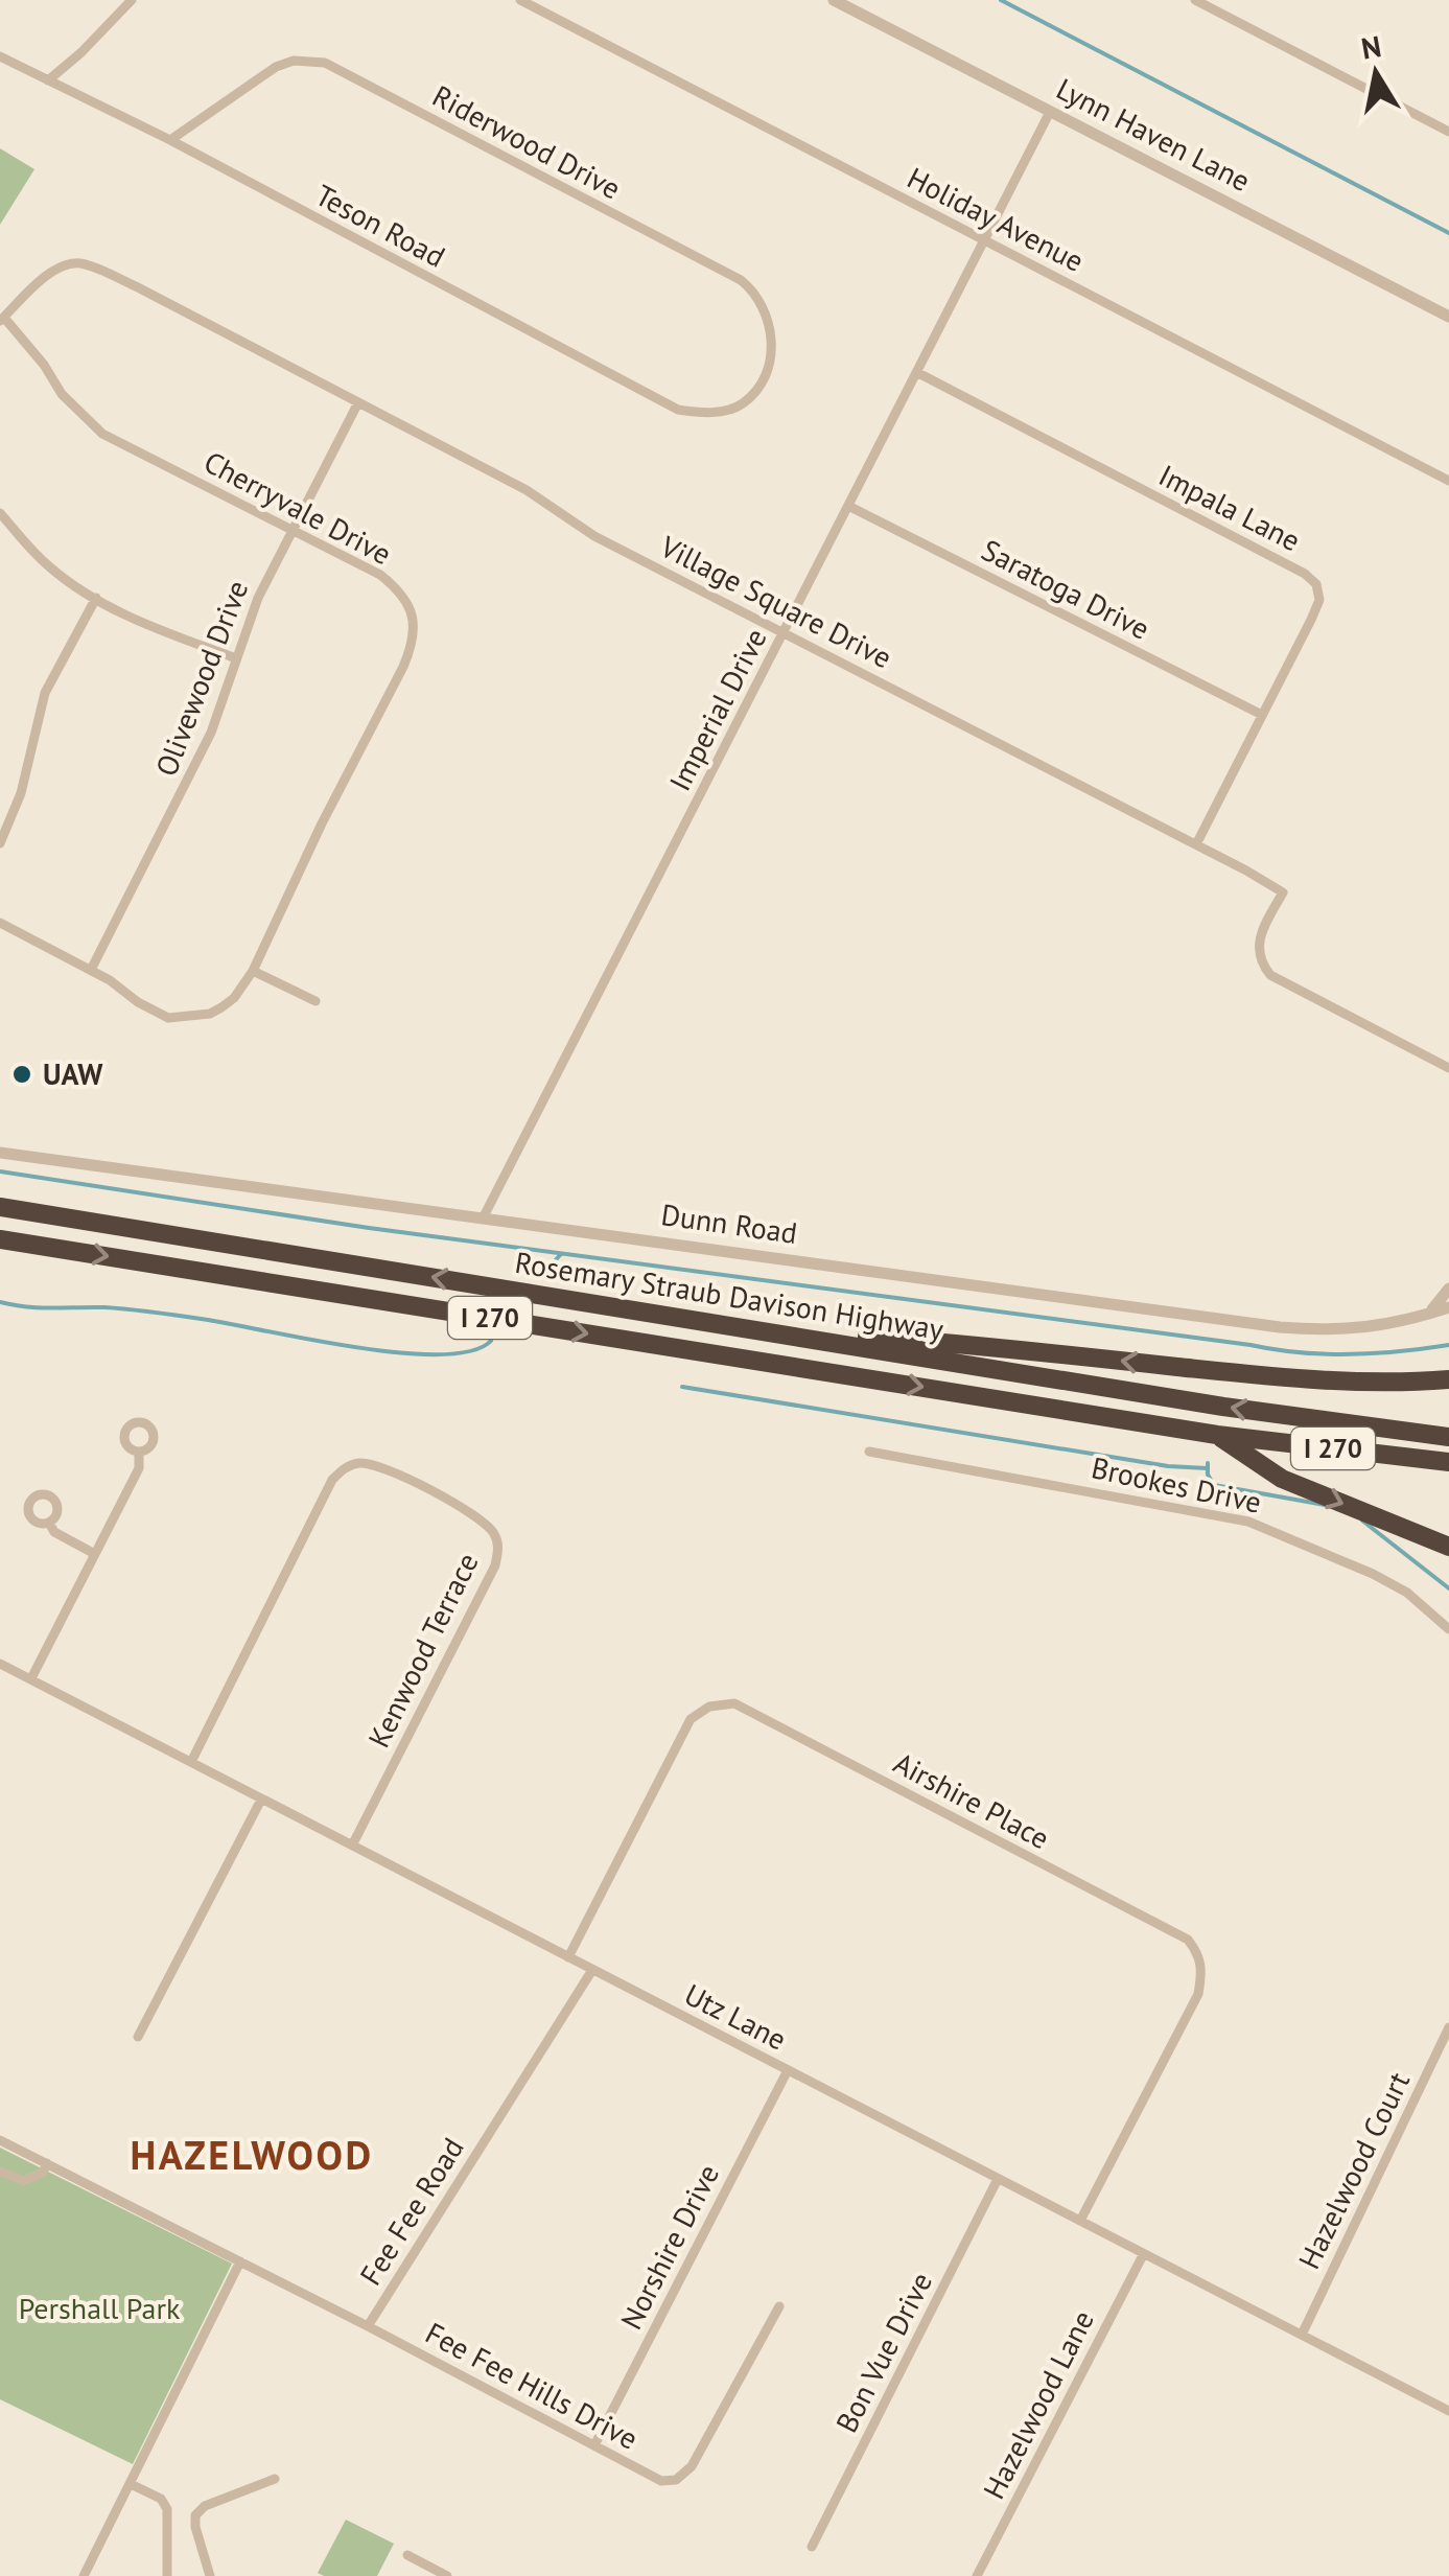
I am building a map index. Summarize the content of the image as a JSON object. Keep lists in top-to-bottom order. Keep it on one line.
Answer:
{"streets":{"highway":["Rosemary Straub Davison Highway","I 270"],"street":["Lynn Haven Lane","Riderwood Drive","Holiday Avenue","Teson Road","Cherryvale Drive","Impala Lane","Saratoga Drive","Village Square Drive","Olivewood Drive","Imperial Drive","Dunn Road","Brookes Drive","Kenwood Terrace","Airshire Place","Utz Lane","Hazelwood Court","Fee Fee Road","Norshire Drive","Bon Vue Drive","Fee Fee Hills Drive","Hazelwood Lane"]},"crossings":[["Lynn Haven Lane","Imperial Drive"],["Riderwood Drive","Teson Road"],["Holiday Avenue","Imperial Drive"],["Cherryvale Drive","Village Square Drive"],["Cherryvale Drive","Olivewood Drive"],["Impala Lane","Saratoga Drive"],["Impala Lane","Village Square Drive"],["Impala Lane","Imperial Drive"],["Saratoga Drive","Imperial Drive"],["Village Square Drive","Olivewood Drive"],["Village Square Drive","Imperial Drive"],["Imperial Drive","Dunn Road"],["Kenwood Terrace","Utz Lane"],["Airshire Place","Utz Lane"],["Utz Lane","Hazelwood Court"],["Utz Lane","Fee Fee Road"],["Utz Lane","Norshire Drive"],["Utz Lane","Bon Vue Drive"],["Utz Lane","Hazelwood Lane"],["Fee Fee Road","Fee Fee Hills Drive"],["Norshire Drive","Fee Fee Hills Drive"]],"districts":["HAZELWOOD"],"parks":["Pershall Park"],"places":["UAW"],"north":"top"}
